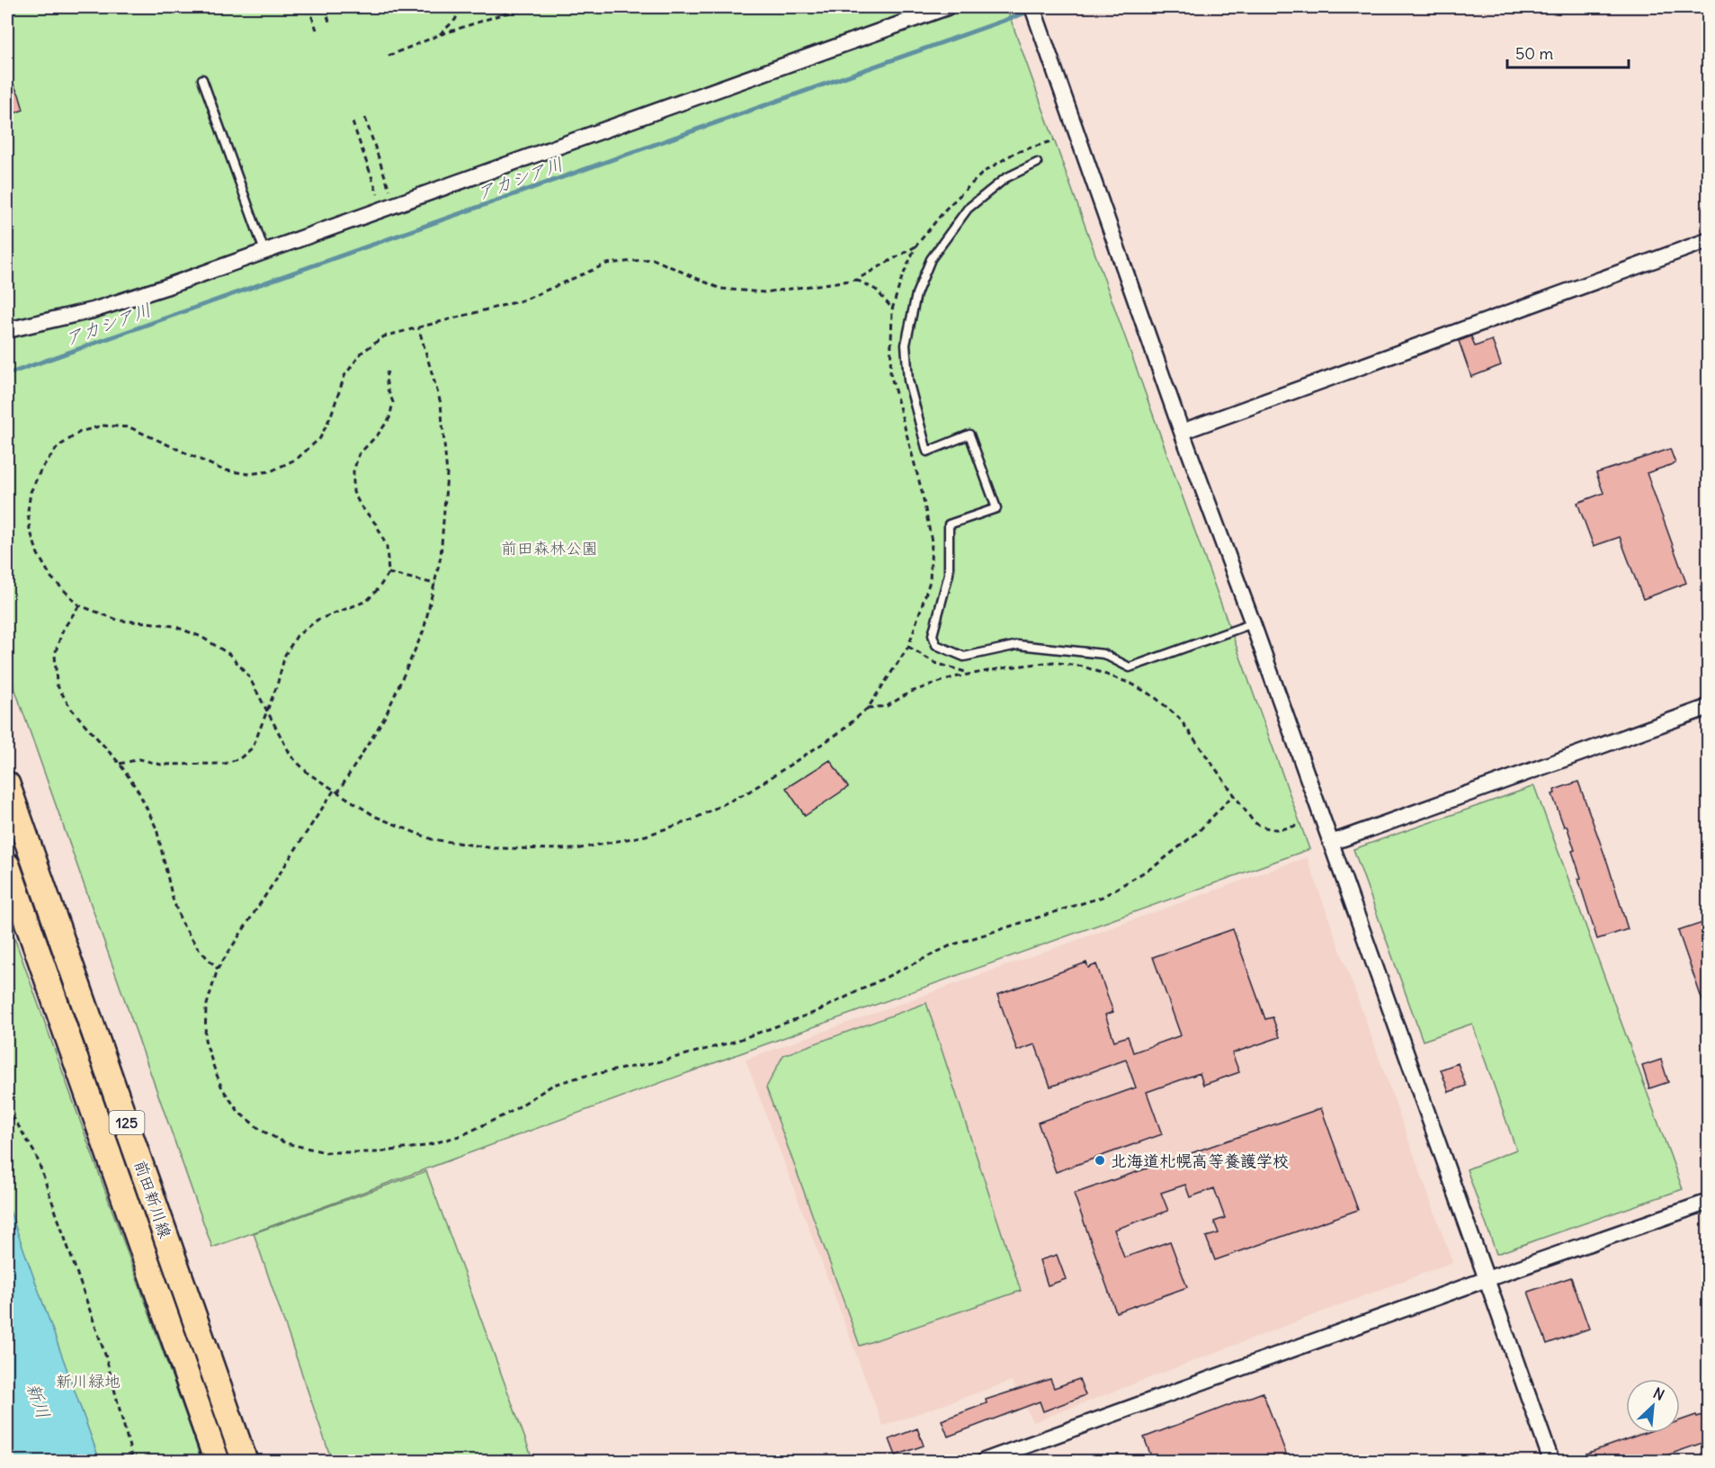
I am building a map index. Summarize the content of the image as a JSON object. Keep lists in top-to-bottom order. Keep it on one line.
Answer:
{"streets":{"main road":["125","前田新川線"]},"water":["アカシア川","新川"],"parks":["前田森林公園","新川緑地"],"places":["北海道札幌高等養護学校"],"scale_bar":"50 m","north":"top right"}
